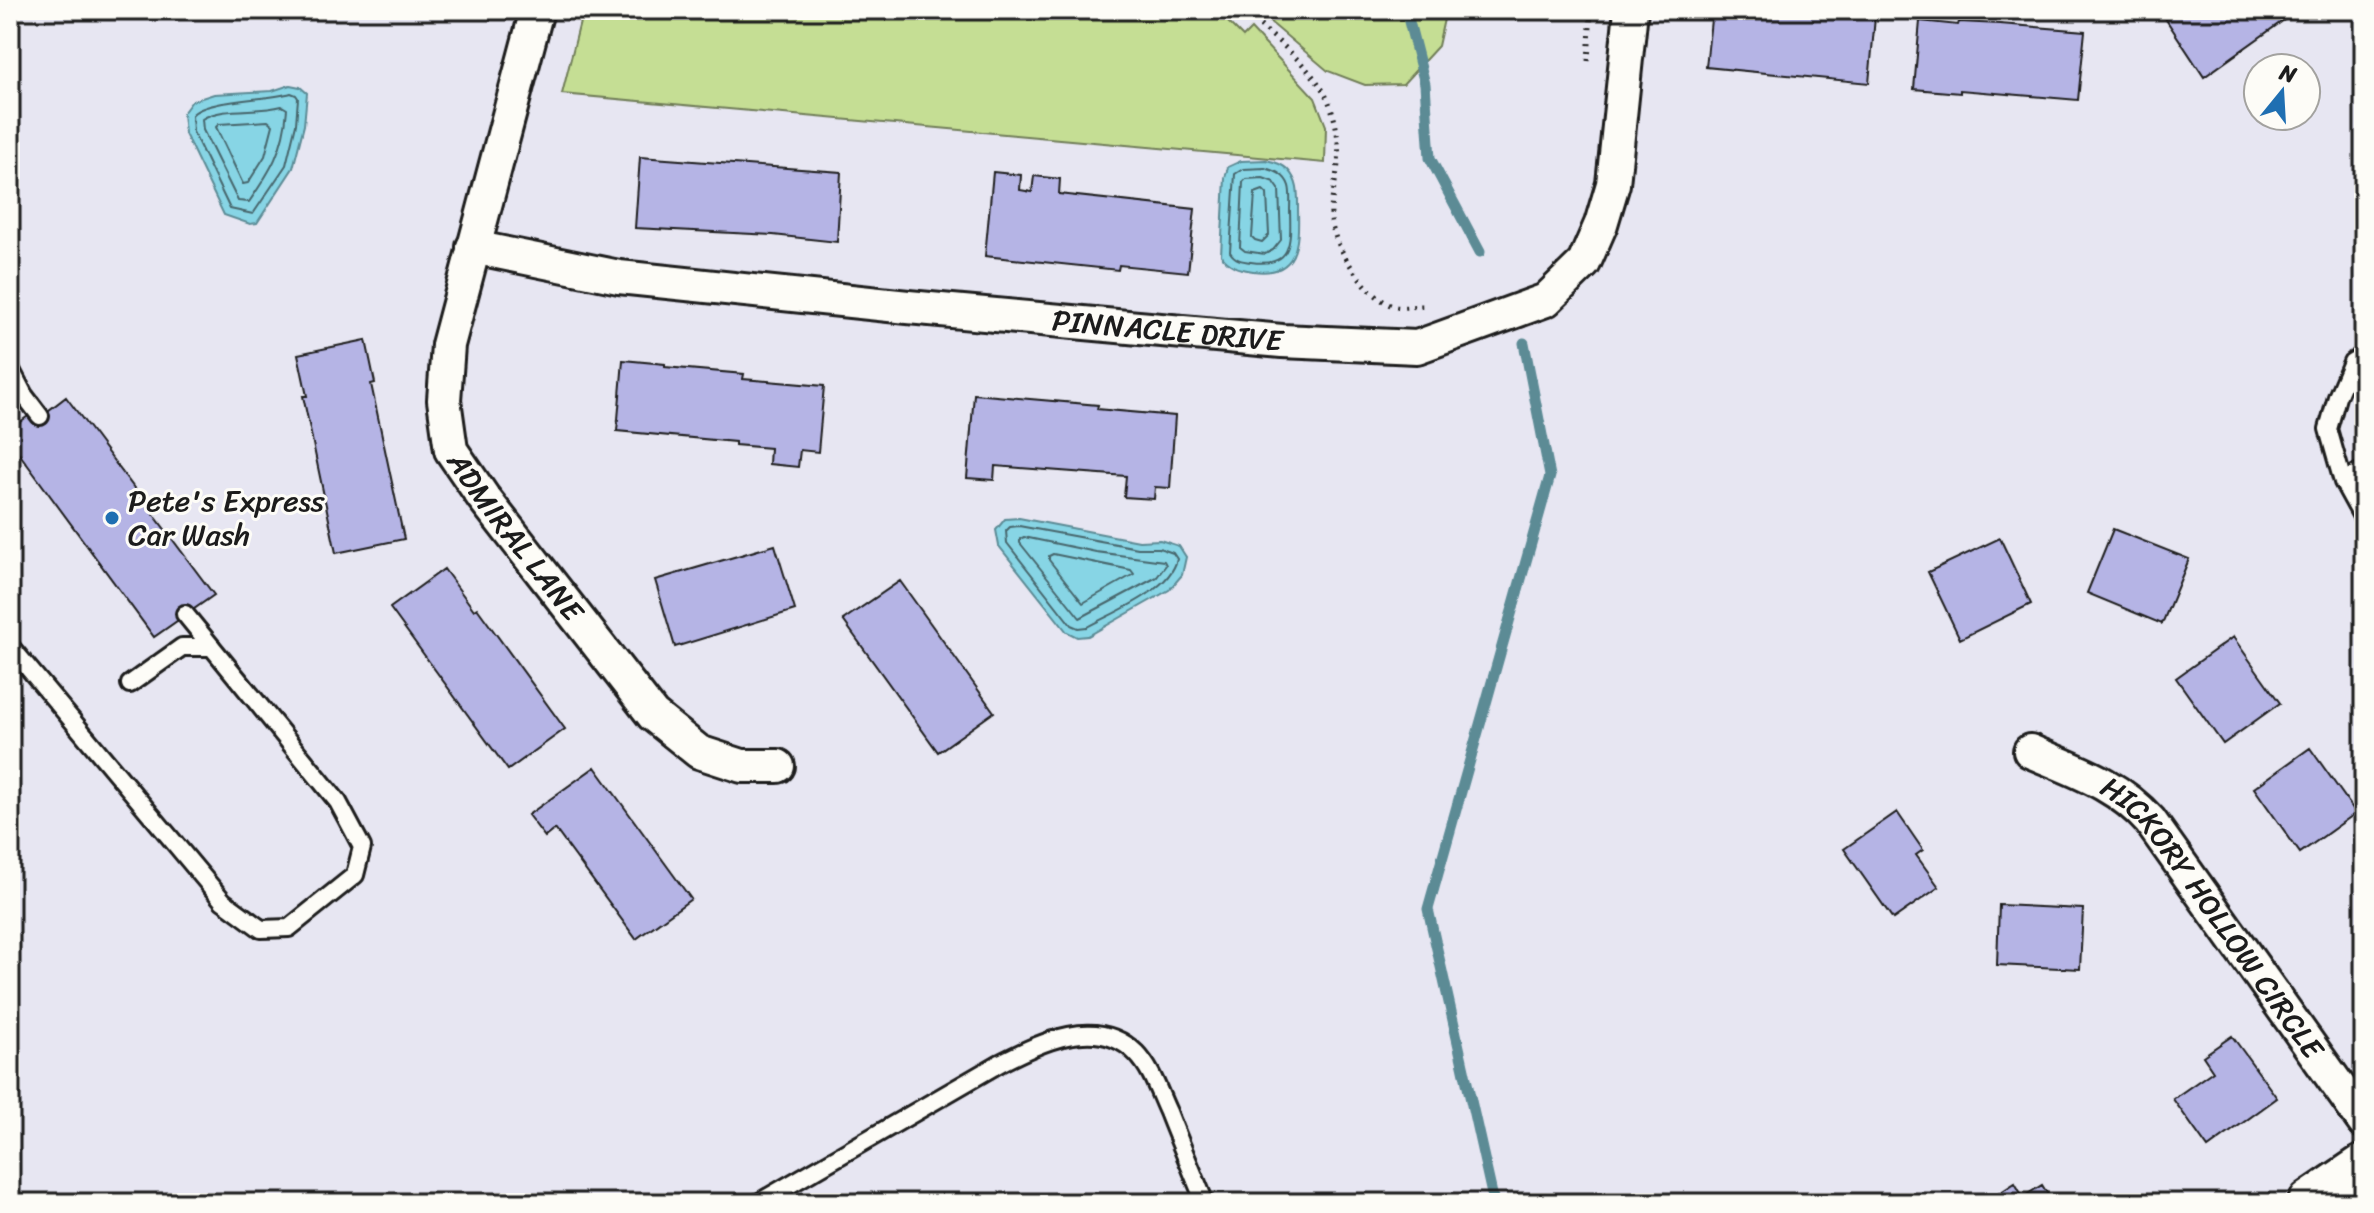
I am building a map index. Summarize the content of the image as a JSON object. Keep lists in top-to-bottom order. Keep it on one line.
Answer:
{"streets":{"street":["PINNACLE DRIVE","ADMIRAL LANE","HICKORY HOLLOW CIRCLE"]},"crossings":[["PINNACLE DRIVE","ADMIRAL LANE"]],"places":["Pete's Express Car Wash"],"north":"top"}
